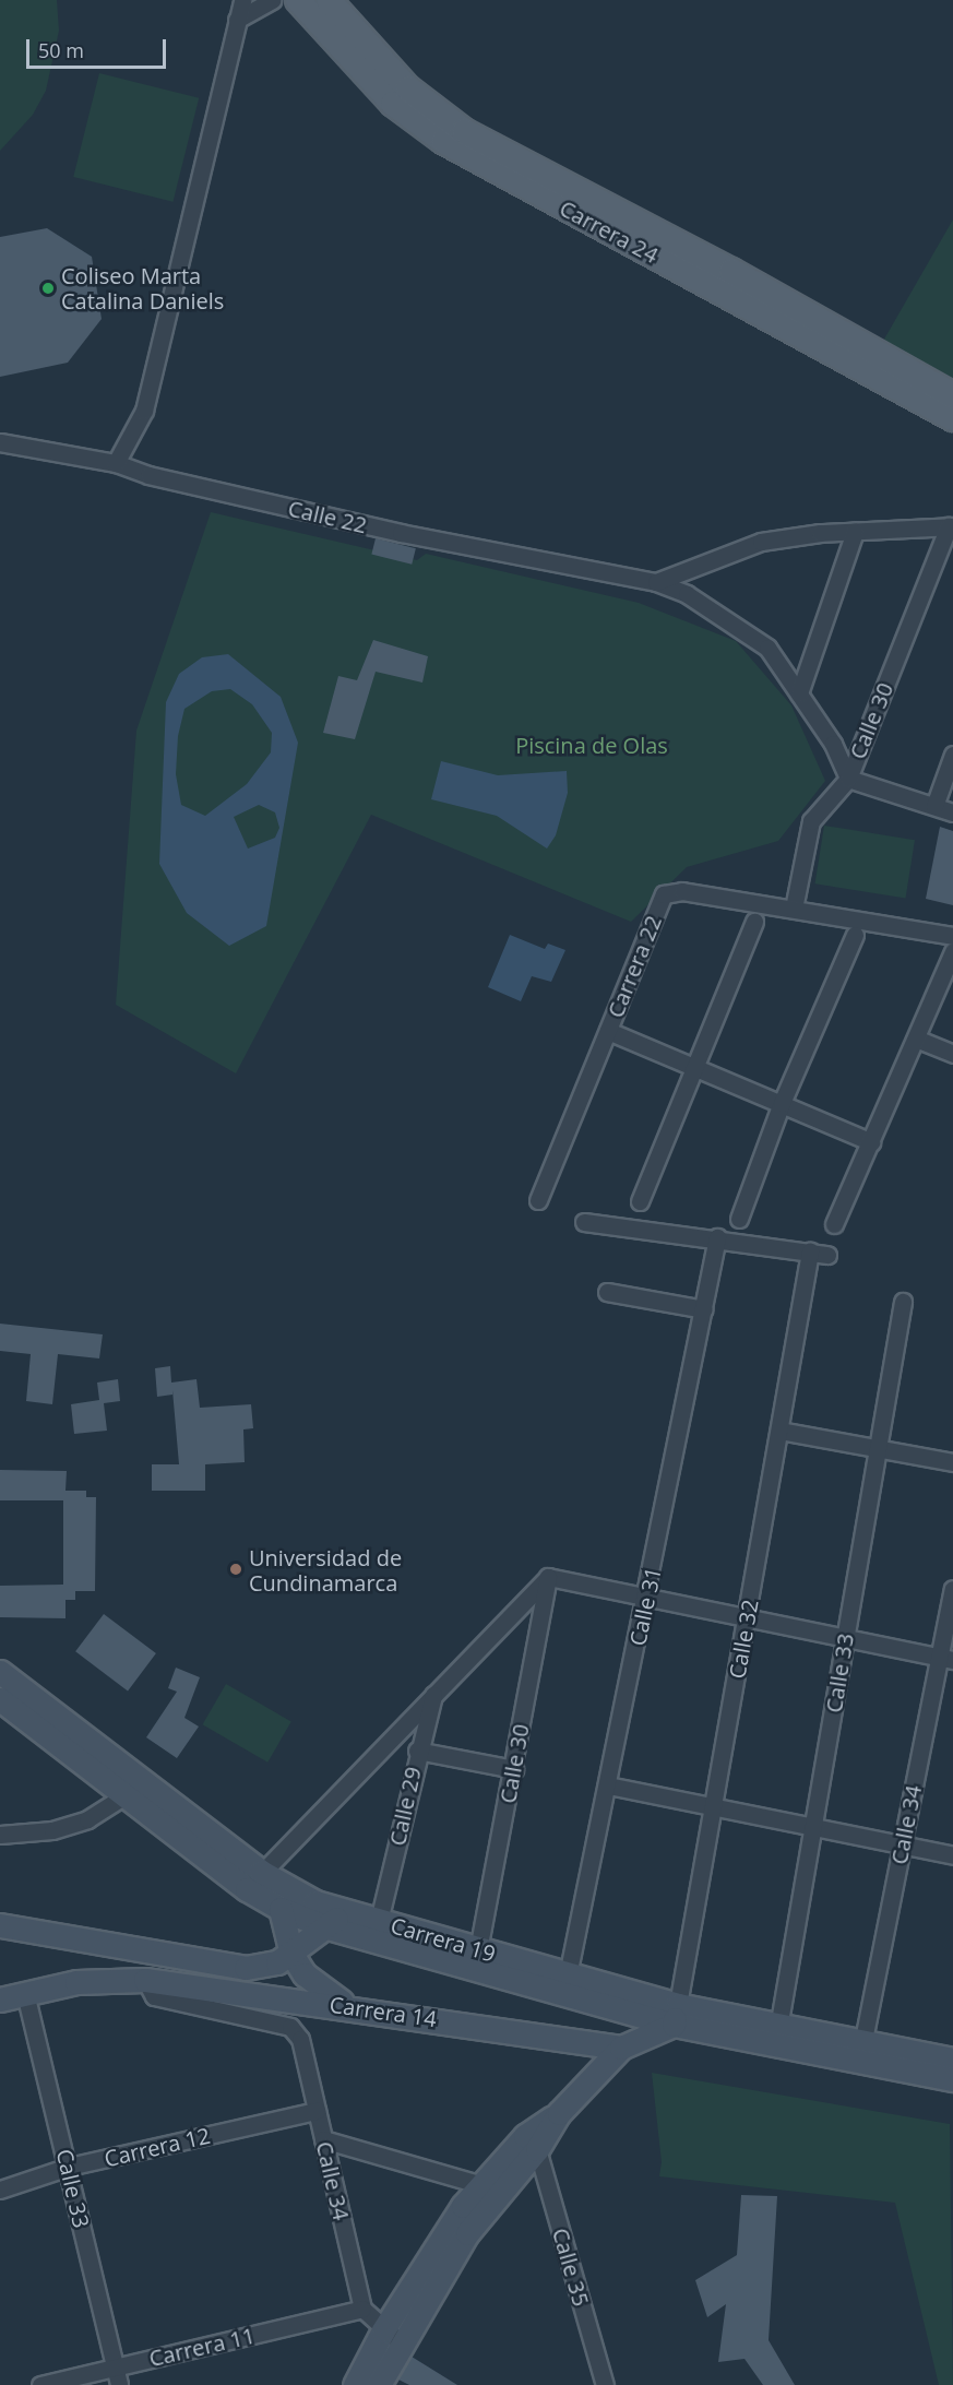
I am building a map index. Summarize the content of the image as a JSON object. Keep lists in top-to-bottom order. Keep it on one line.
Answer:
{"streets":{"main road":["Carrera 24"],"street":["Calle 22","Calle 30","Carrera 22","Calle 31","Calle 32","Calle 33","Calle 29","Calle 34","Carrera 19","Carrera 14","Carrera 12","Calle 35","Carrera 11"]},"crossings":[["Calle 22","Calle 30"],["Calle 30","Carrera 22"],["Calle 30","Carrera 19"],["Calle 31","Carrera 19"],["Calle 32","Carrera 19"],["Calle 33","Carrera 19"],["Calle 33","Carrera 14"],["Calle 33","Carrera 12"],["Calle 33","Carrera 11"],["Calle 29","Carrera 19"],["Calle 34","Carrera 19"],["Calle 34","Carrera 14"],["Calle 34","Carrera 12"],["Calle 34","Carrera 11"]],"parks":["Piscina de Olas"],"places":["Coliseo Marta Catalina Daniels","Universidad de Cundinamarca"],"scale_bar":"50 m"}
